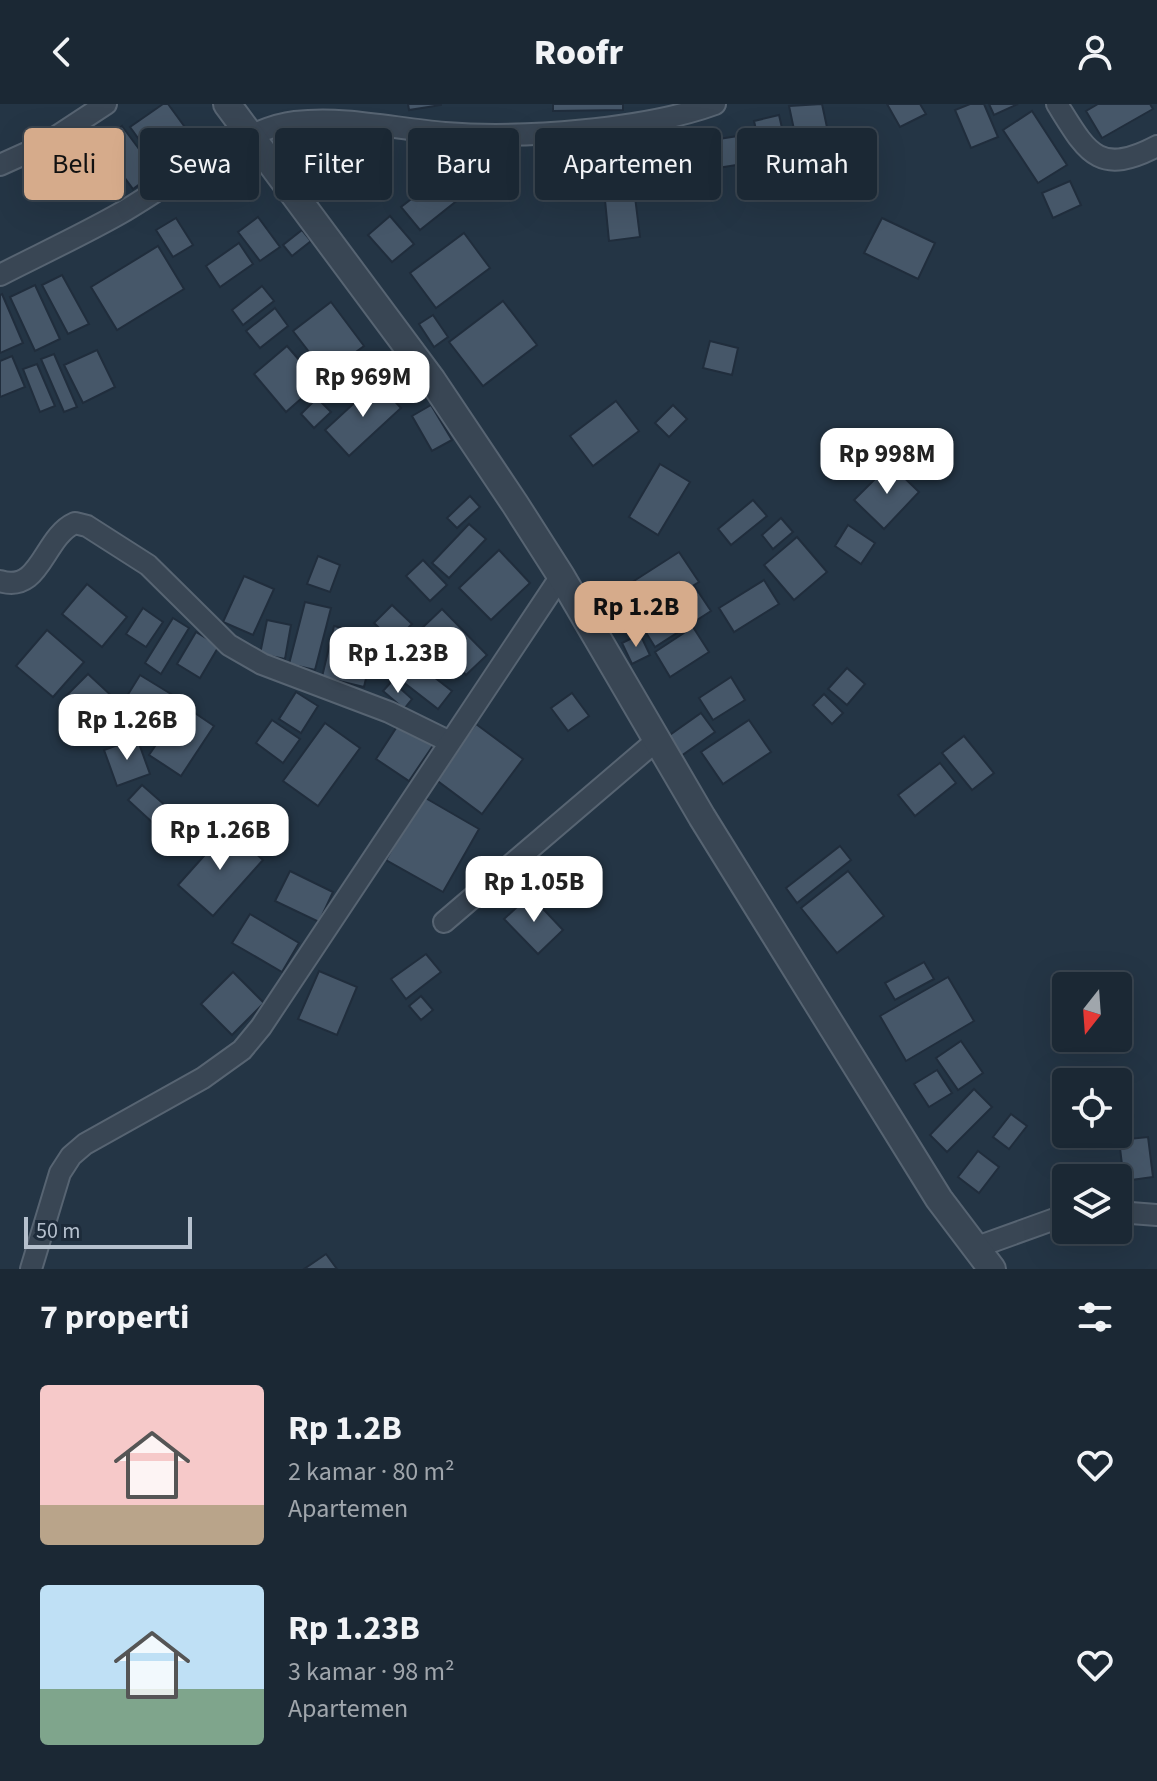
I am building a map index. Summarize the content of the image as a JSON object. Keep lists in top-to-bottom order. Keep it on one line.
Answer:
{"scale_bar":"50 m","north":"bottom","page":{"header":"Roofr","chip":["Beli","Sewa","Filter","Baru","Apartemen","Rumah"],"price":["Rp 969M","Rp 998M","Rp 1.2B","Rp 1.23B","Rp 1.26B","Rp 1.26B","Rp 1.05B"],"scale":"50 m","heading":"7 properti","list":[{"name":"Rp 1.2B","note":"2 kamar · 80 m² · Apartemen"},{"name":"Rp 1.23B","note":"3 kamar · 98 m² · Apartemen"}]}}
